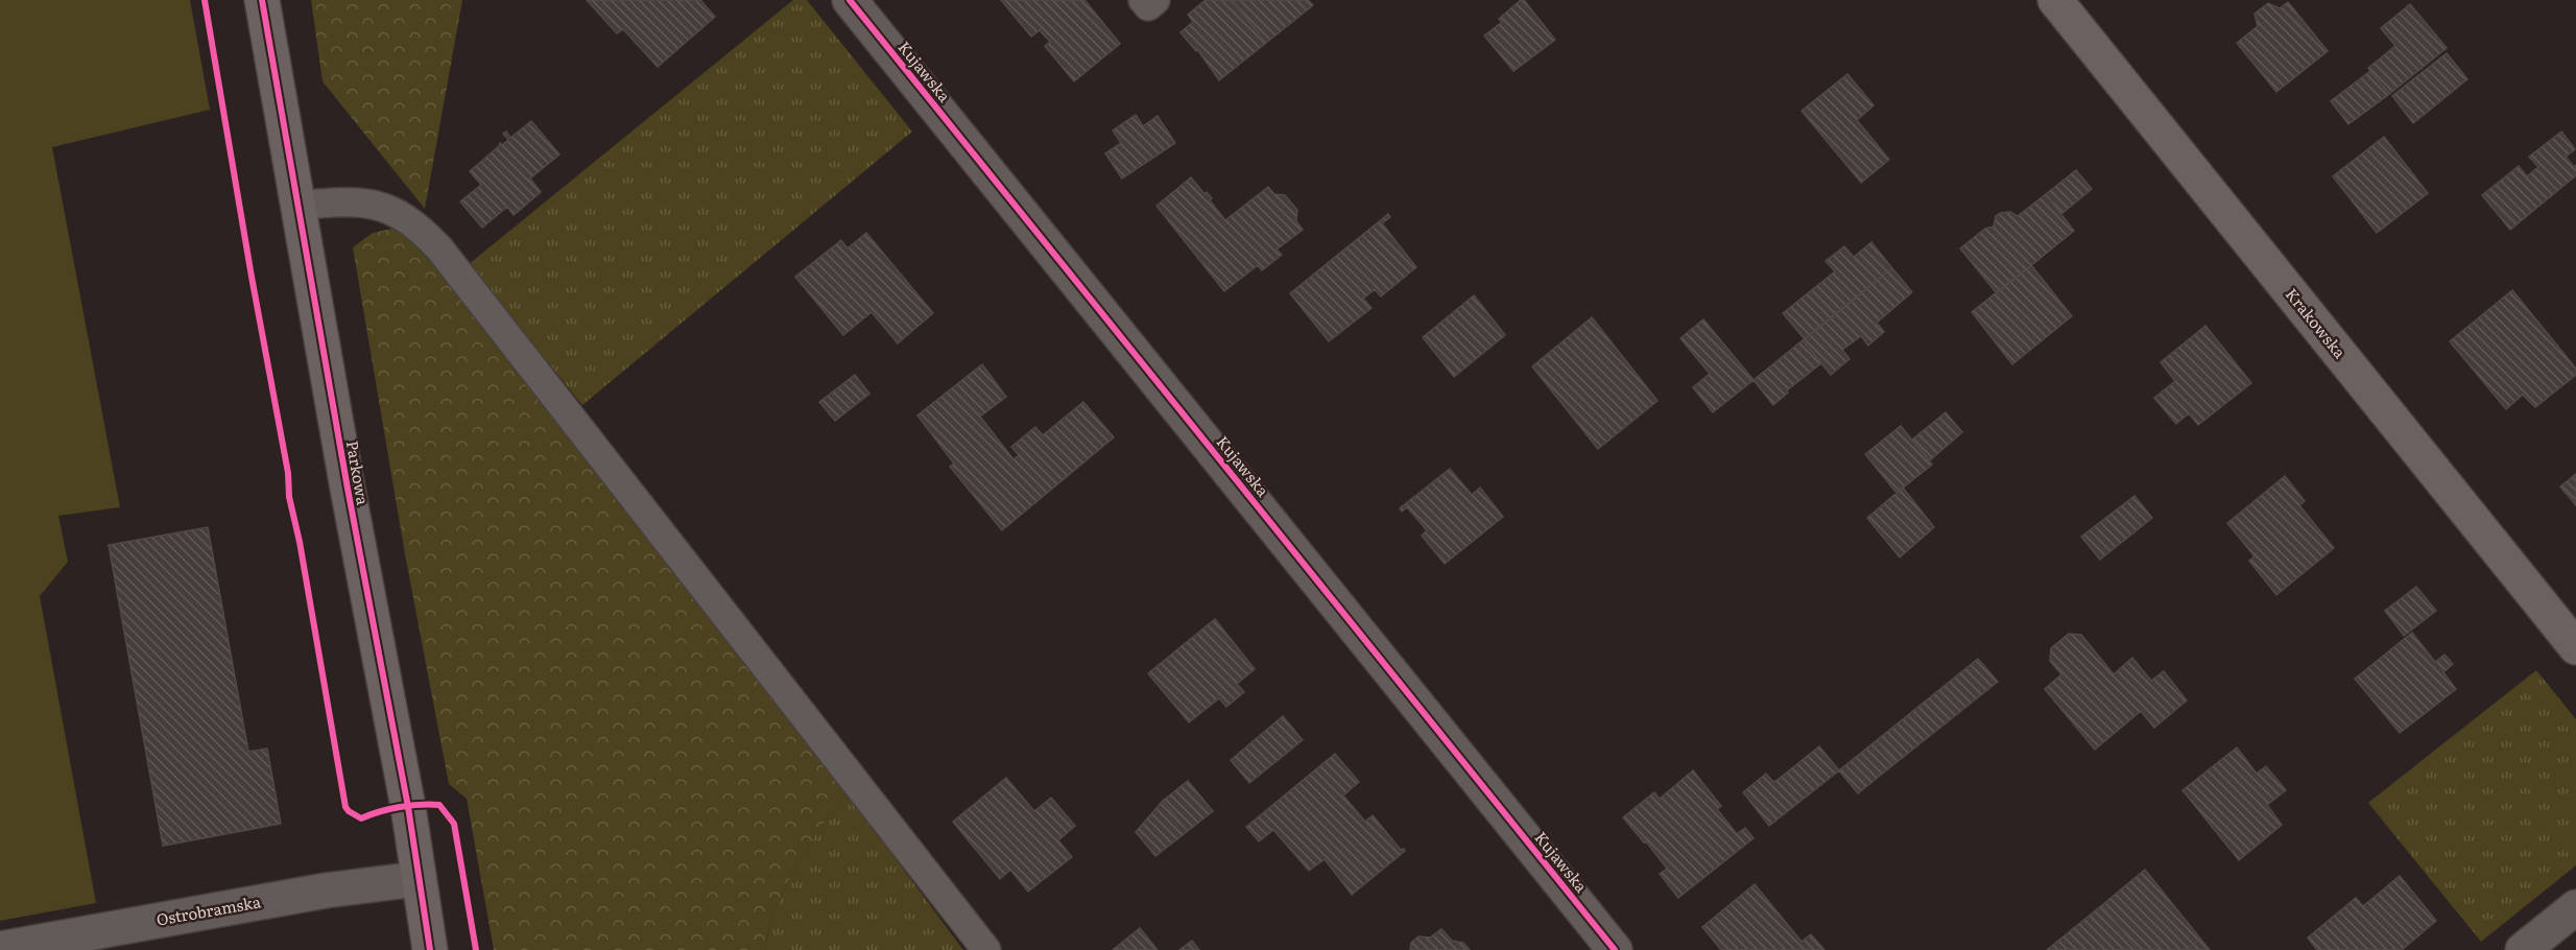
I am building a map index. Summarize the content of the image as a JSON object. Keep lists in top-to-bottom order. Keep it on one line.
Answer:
{"streets":{"street":["Kujawska","Krakowska","Parkowa","Ostrobramska"]},"crossings":[["Parkowa","Ostrobramska"]]}
